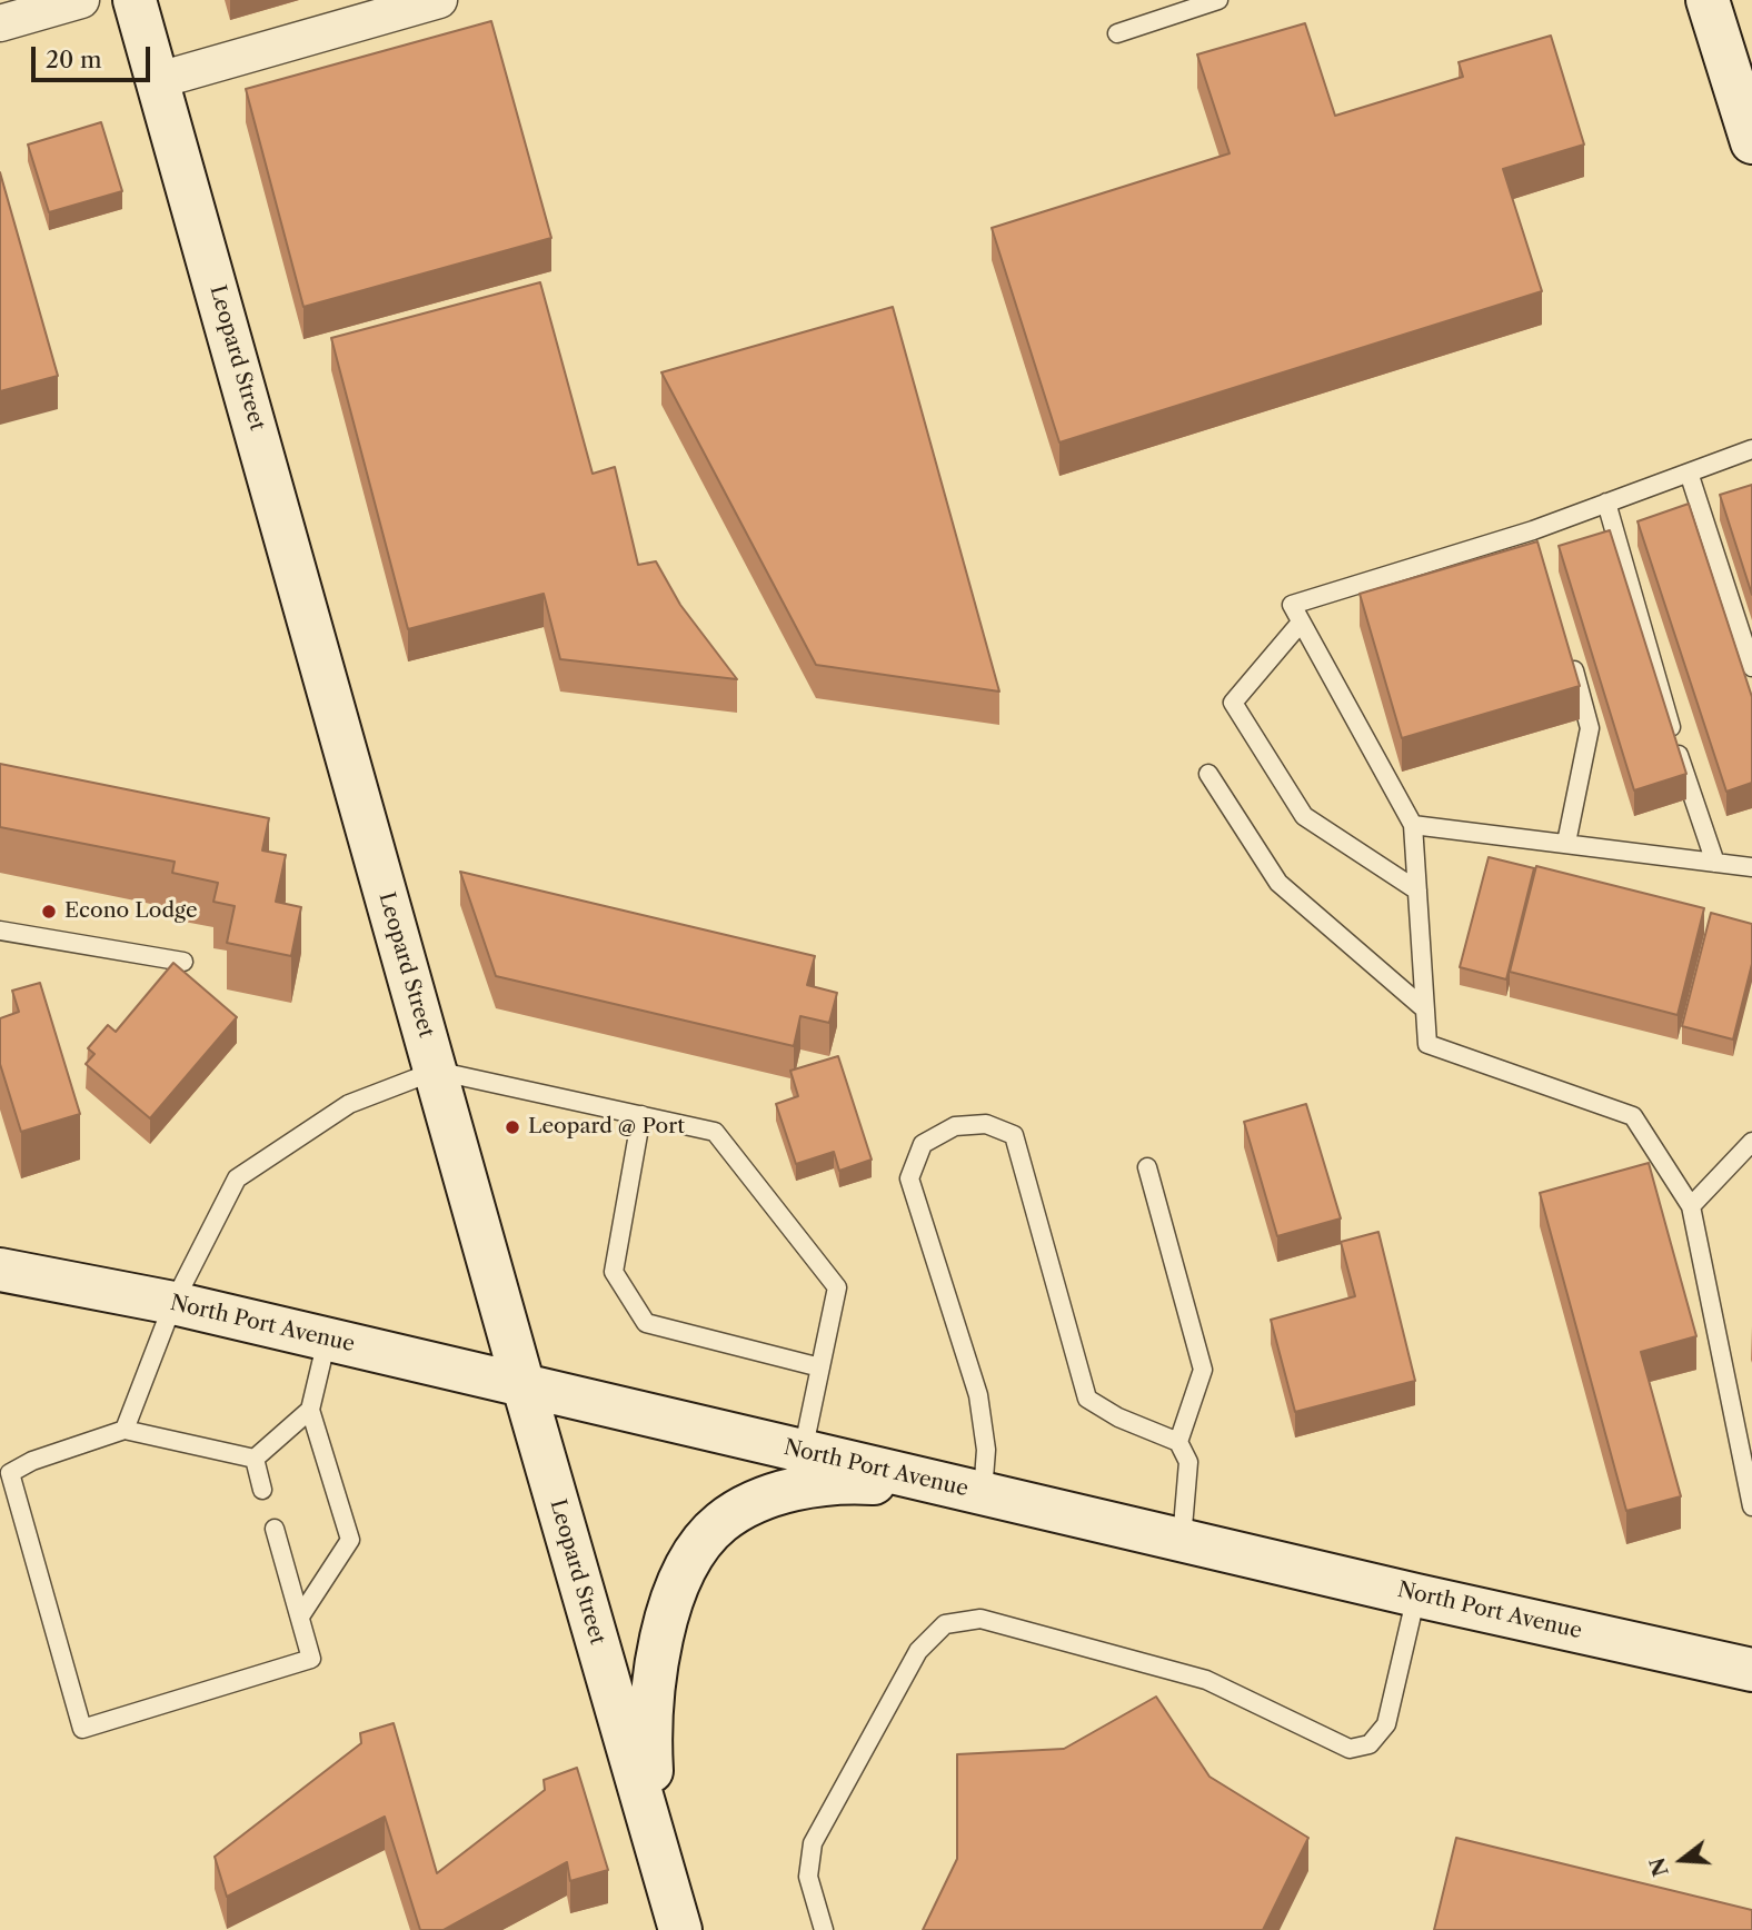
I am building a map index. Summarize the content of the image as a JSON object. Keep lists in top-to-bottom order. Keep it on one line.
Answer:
{"streets":{"main road":["Leopard Street","North Port Avenue"]},"crossings":[["Leopard Street","North Port Avenue"]],"places":["Econo Lodge","Leopard @ Port"],"scale_bar":"20 m","north":"left"}
